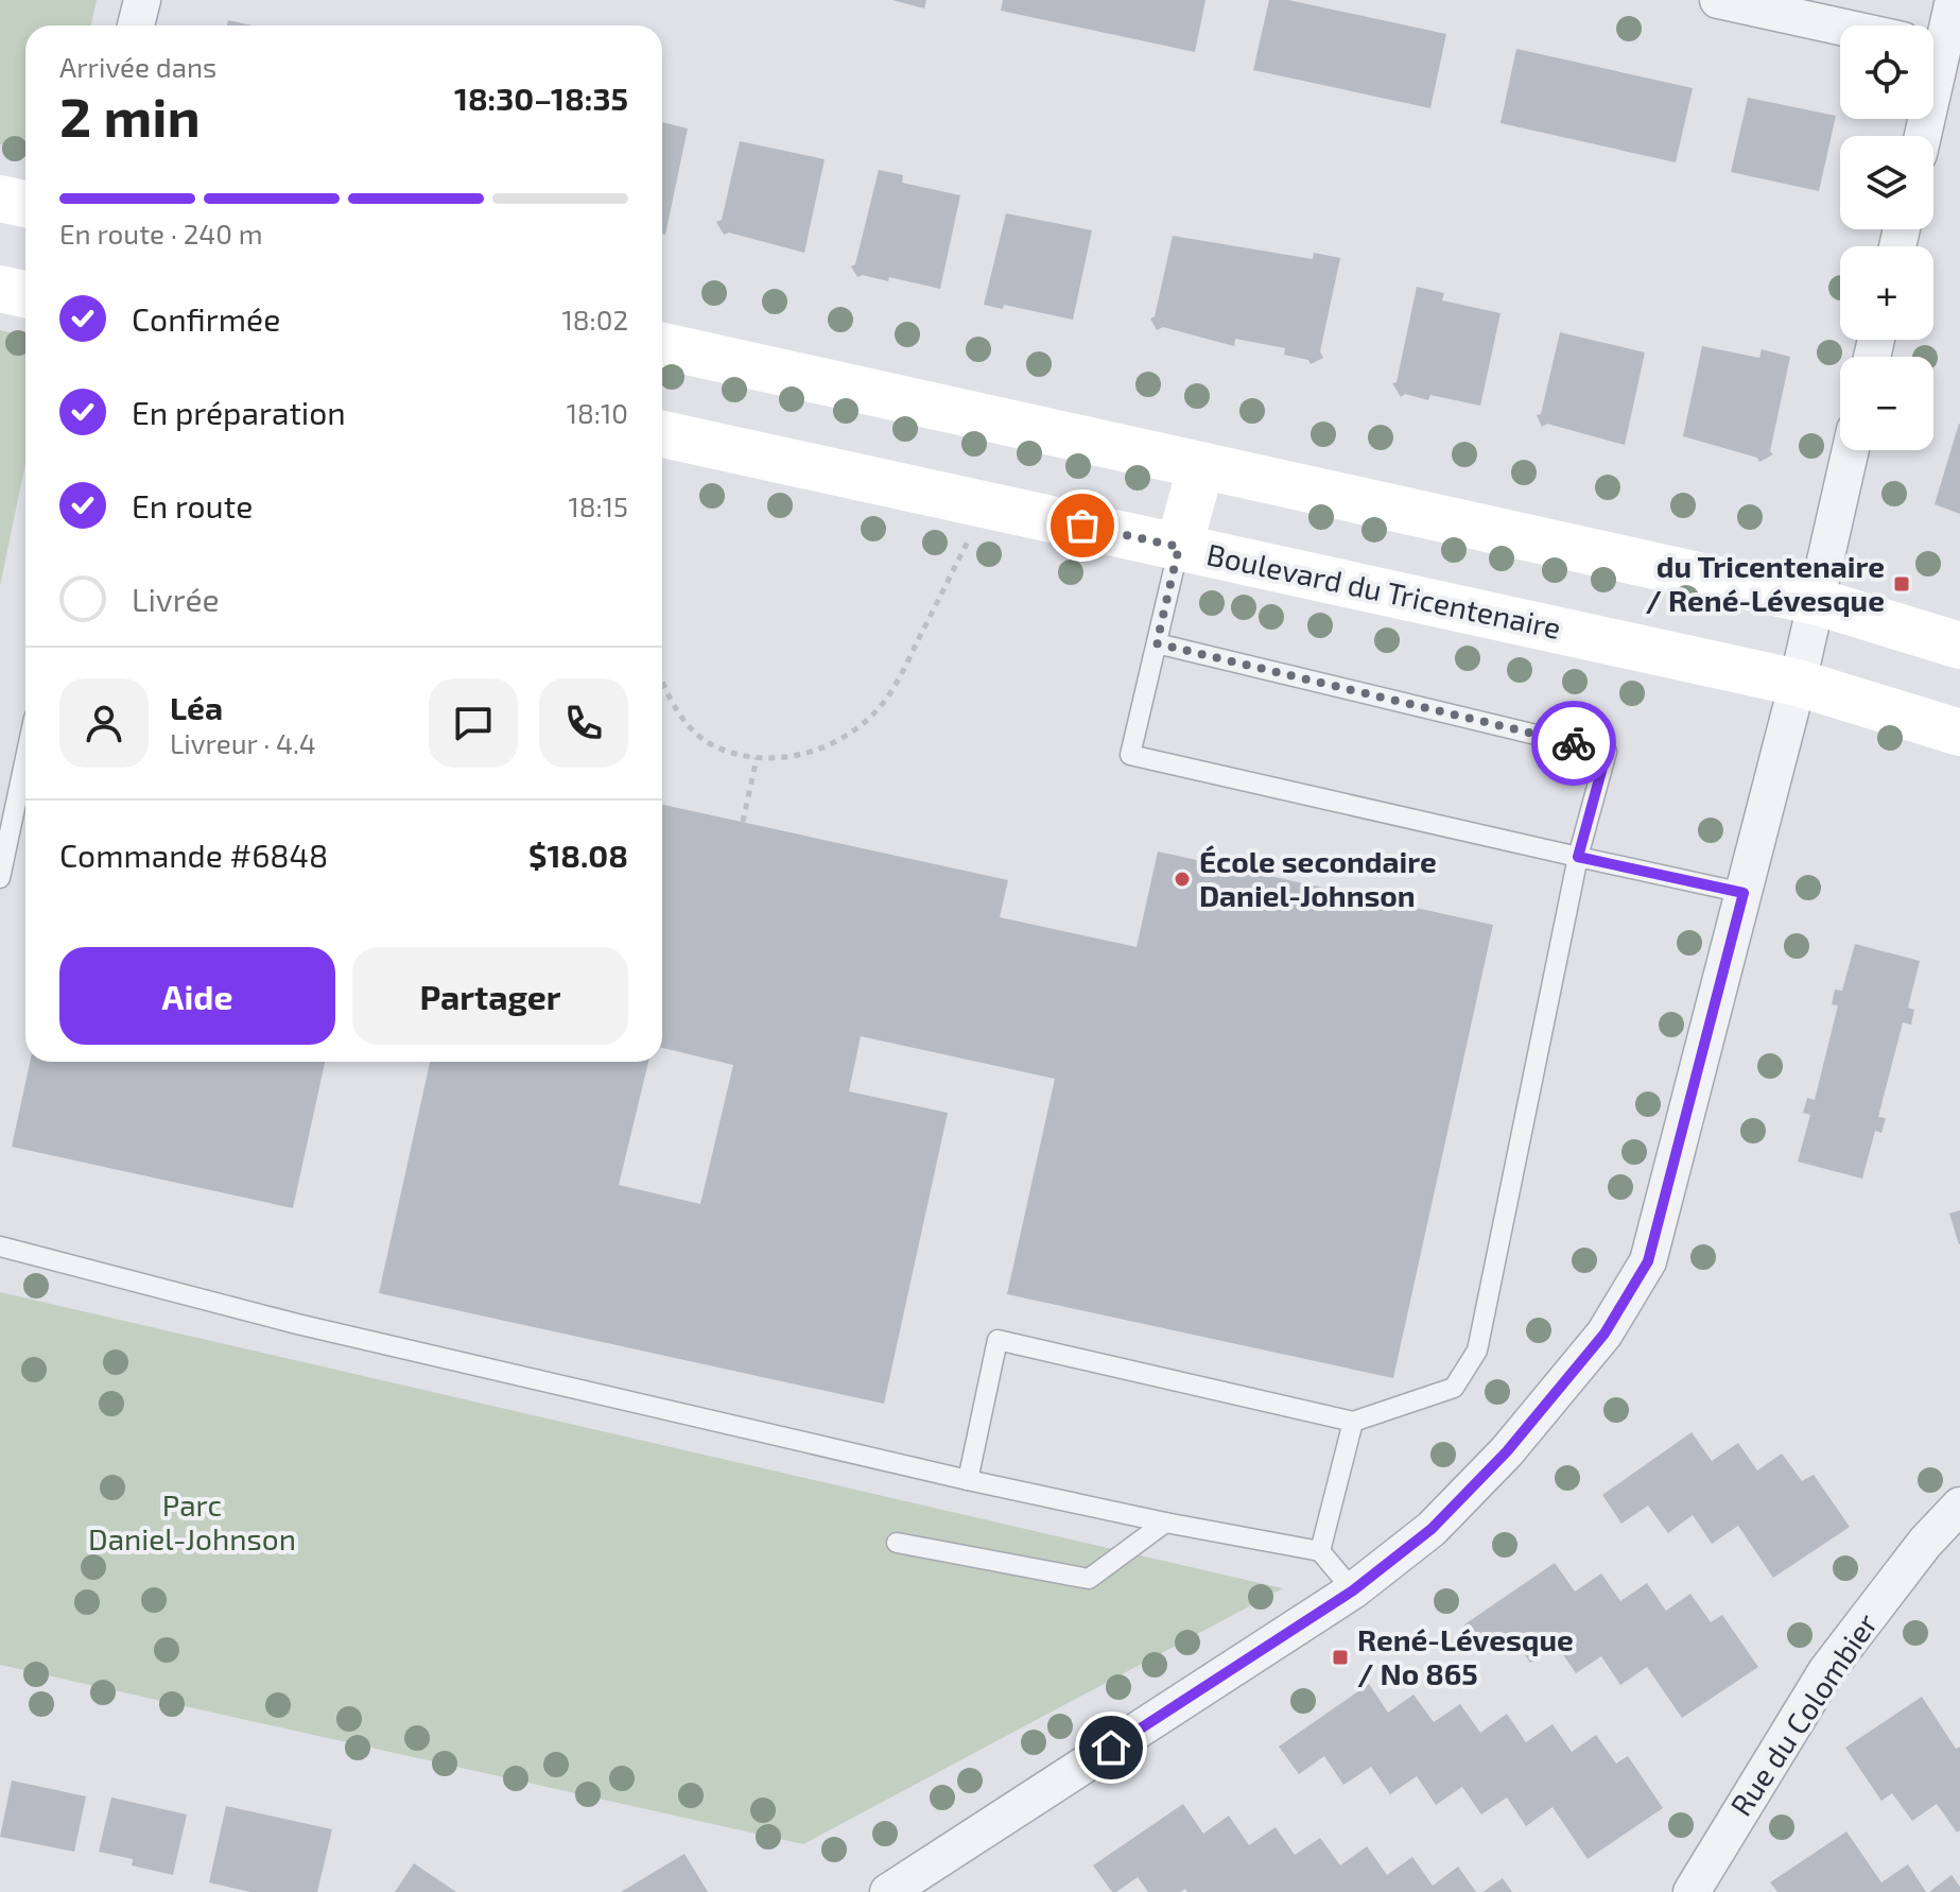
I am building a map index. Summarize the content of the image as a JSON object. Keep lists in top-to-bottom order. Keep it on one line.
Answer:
{"streets":{"street":["Boulevard du Tricentenaire","Rue du Colombier"]},"parks":["Parc Daniel-Johnson"],"places":{"transit":["du Tricentenaire / René-Lévesque","René-Lévesque / No 865"],"other":["École secondaire Daniel-Johnson"]},"page":{"map_buttons":["+","−"],"heading":["2 min","Arrivée dans","18:30–18:35"],"panel":["Léa","Livreur · 4.4","Commande #6848","$18.08"],"bar":"En route · 240 m","list":[["Confirmée","18:02"],["En préparation","18:10"],["En route","18:15"],"Livrée"],"buttons":["Aide","Partager"]}}
